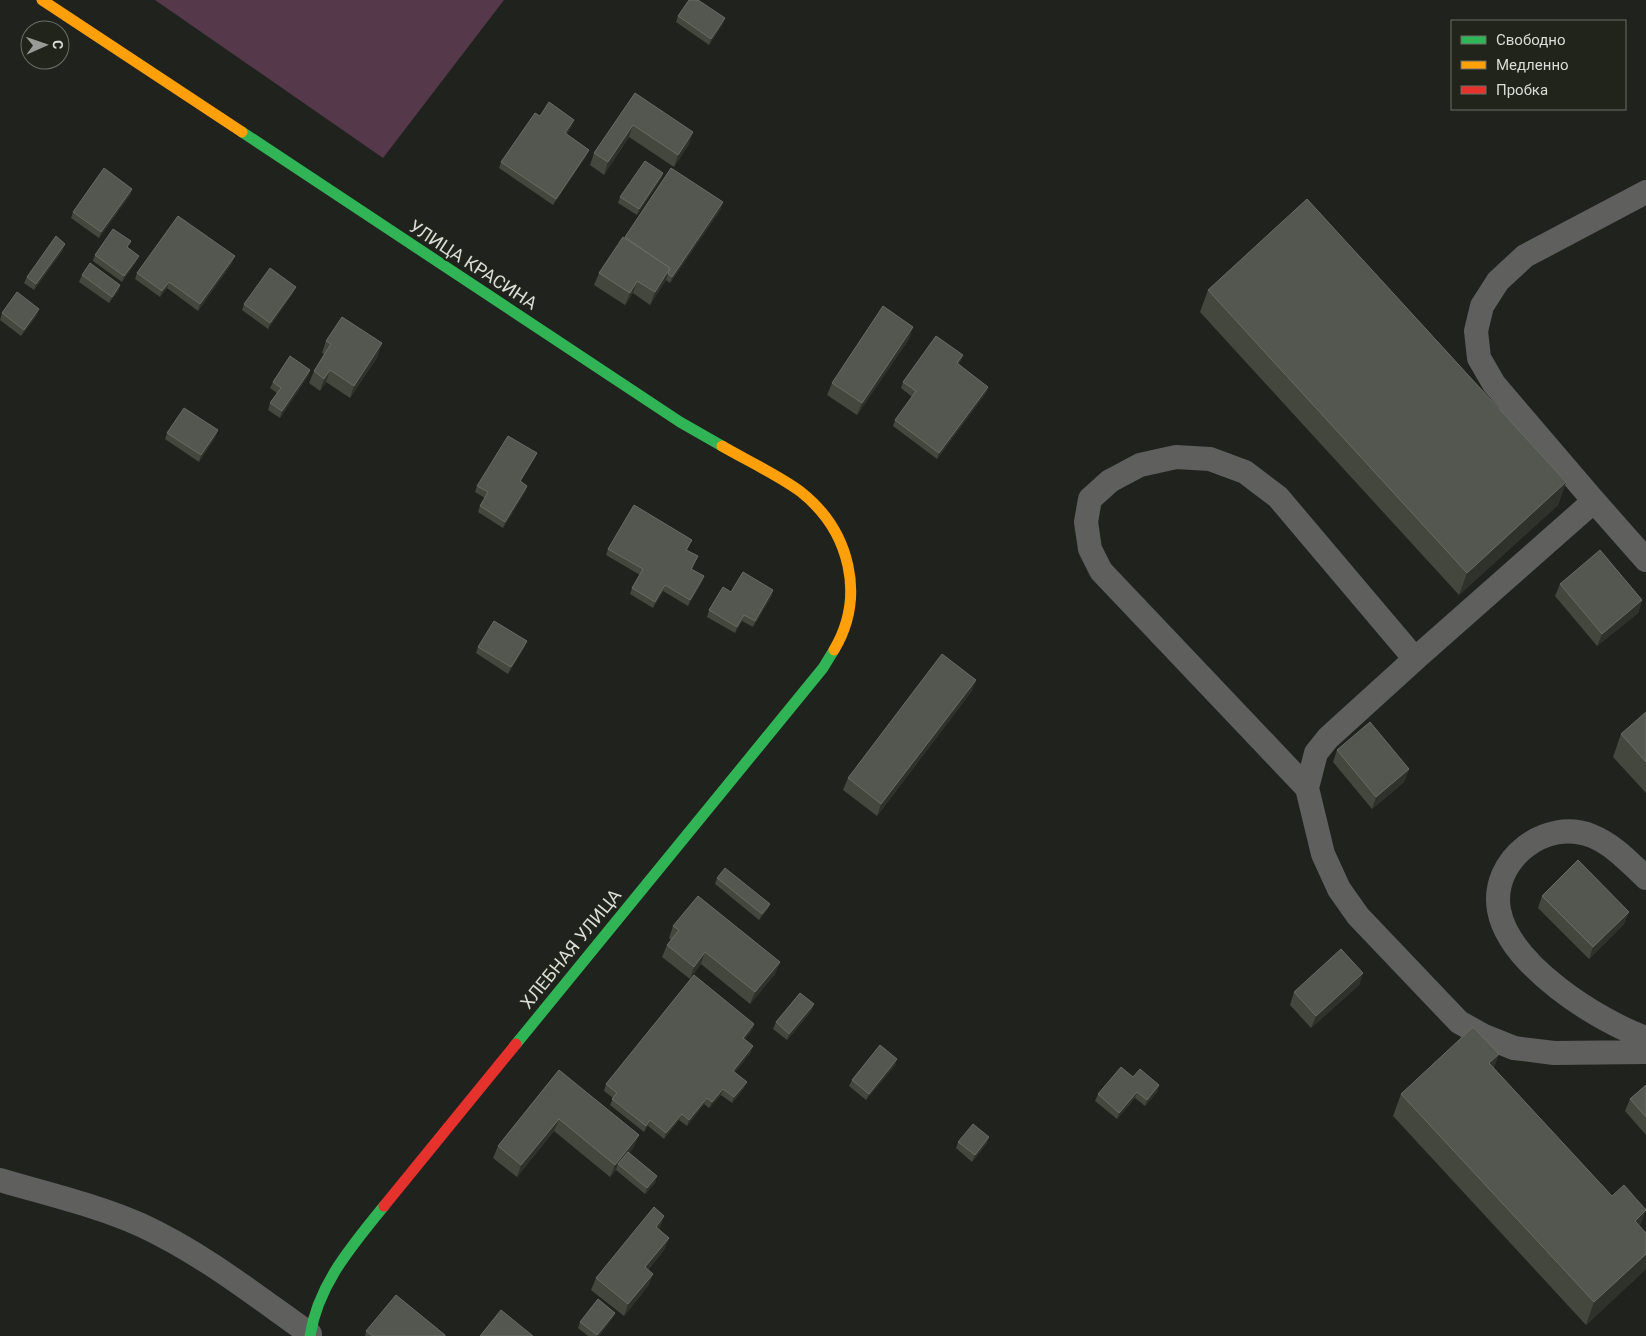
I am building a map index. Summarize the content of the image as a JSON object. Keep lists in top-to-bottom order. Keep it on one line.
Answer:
{"streets":{"street":["УЛИЦА КРАСИНА","ХЛЕБНАЯ УЛИЦА"]},"crossings":[["УЛИЦА КРАСИНА","ХЛЕБНАЯ УЛИЦА"]],"legend":["Свободно","Медленно","Пробка"],"north":"right"}
